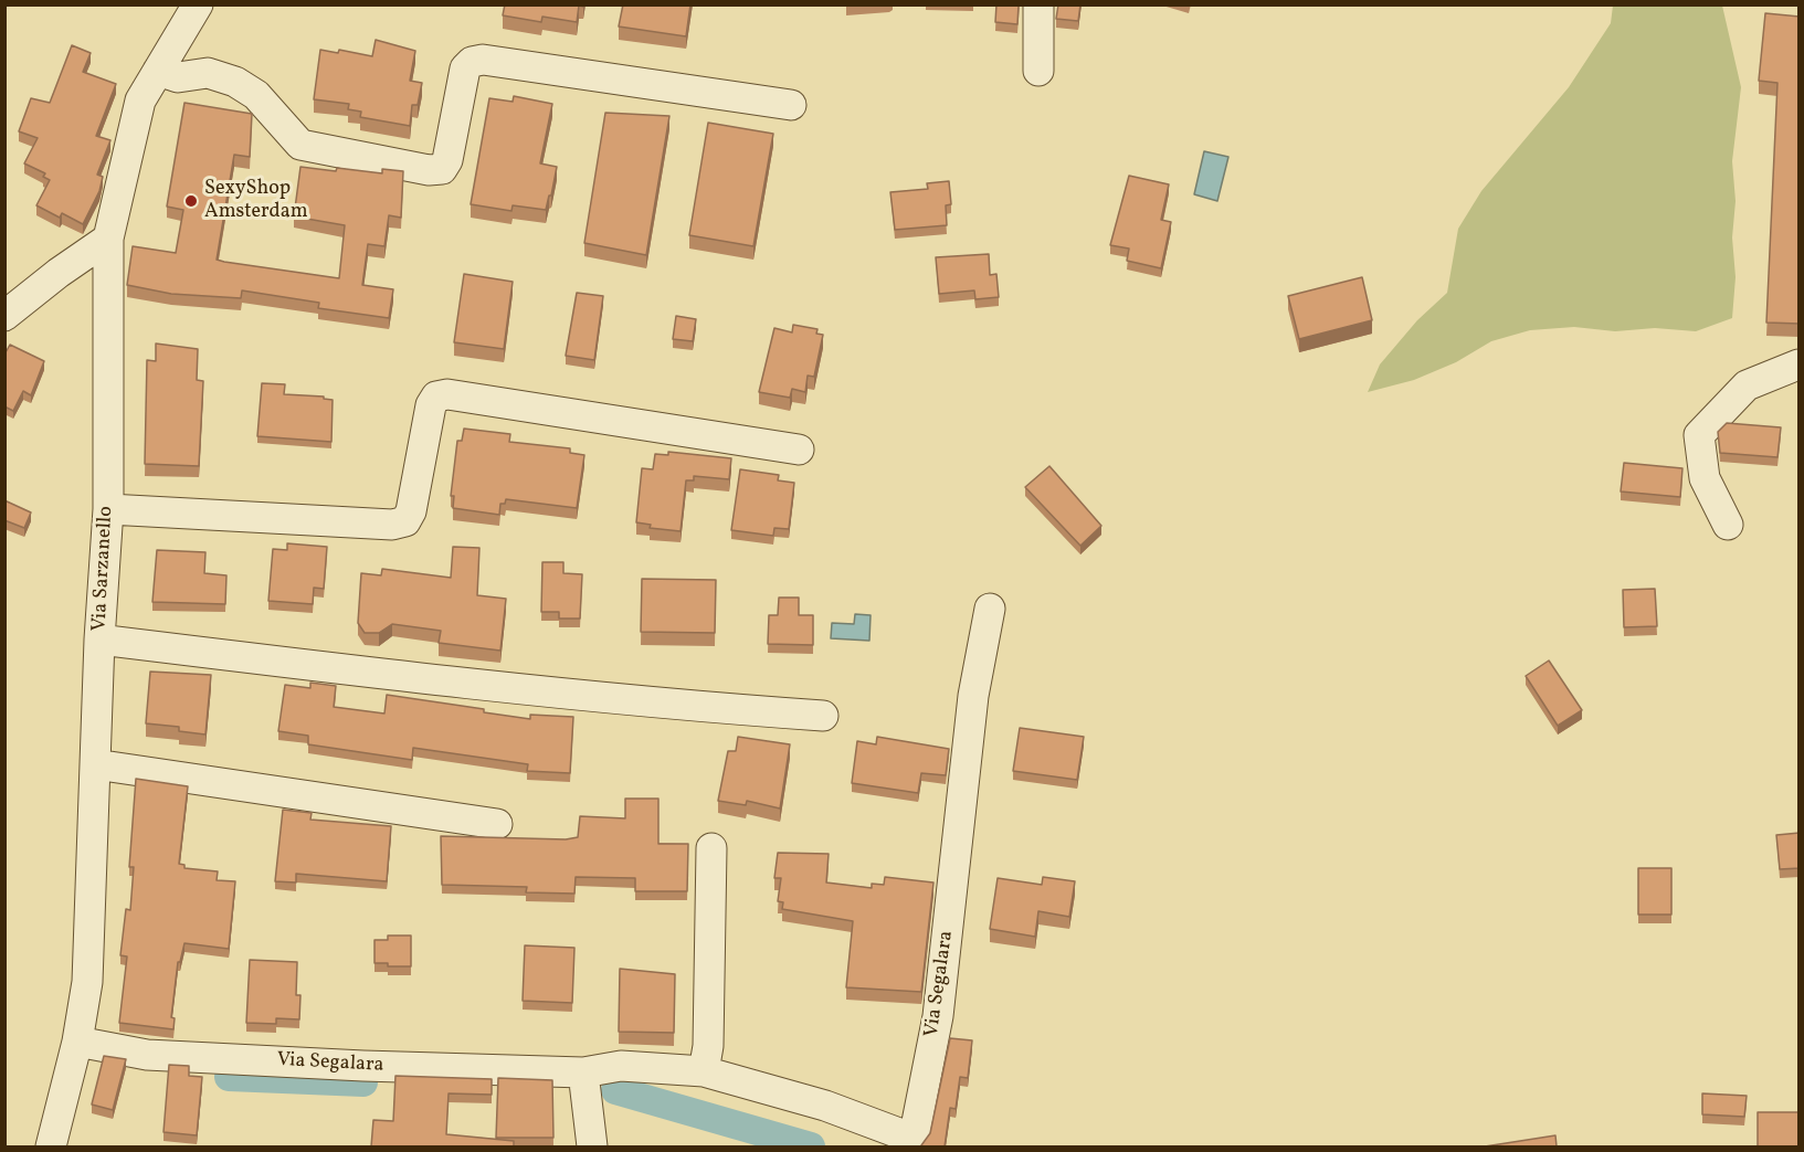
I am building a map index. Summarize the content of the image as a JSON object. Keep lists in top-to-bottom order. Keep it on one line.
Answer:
{"streets":{"street":["Via Sarzanello","Via Segalara"]},"crossings":[["Via Sarzanello","Via Segalara"]],"places":["SexyShop Amsterdam"]}
